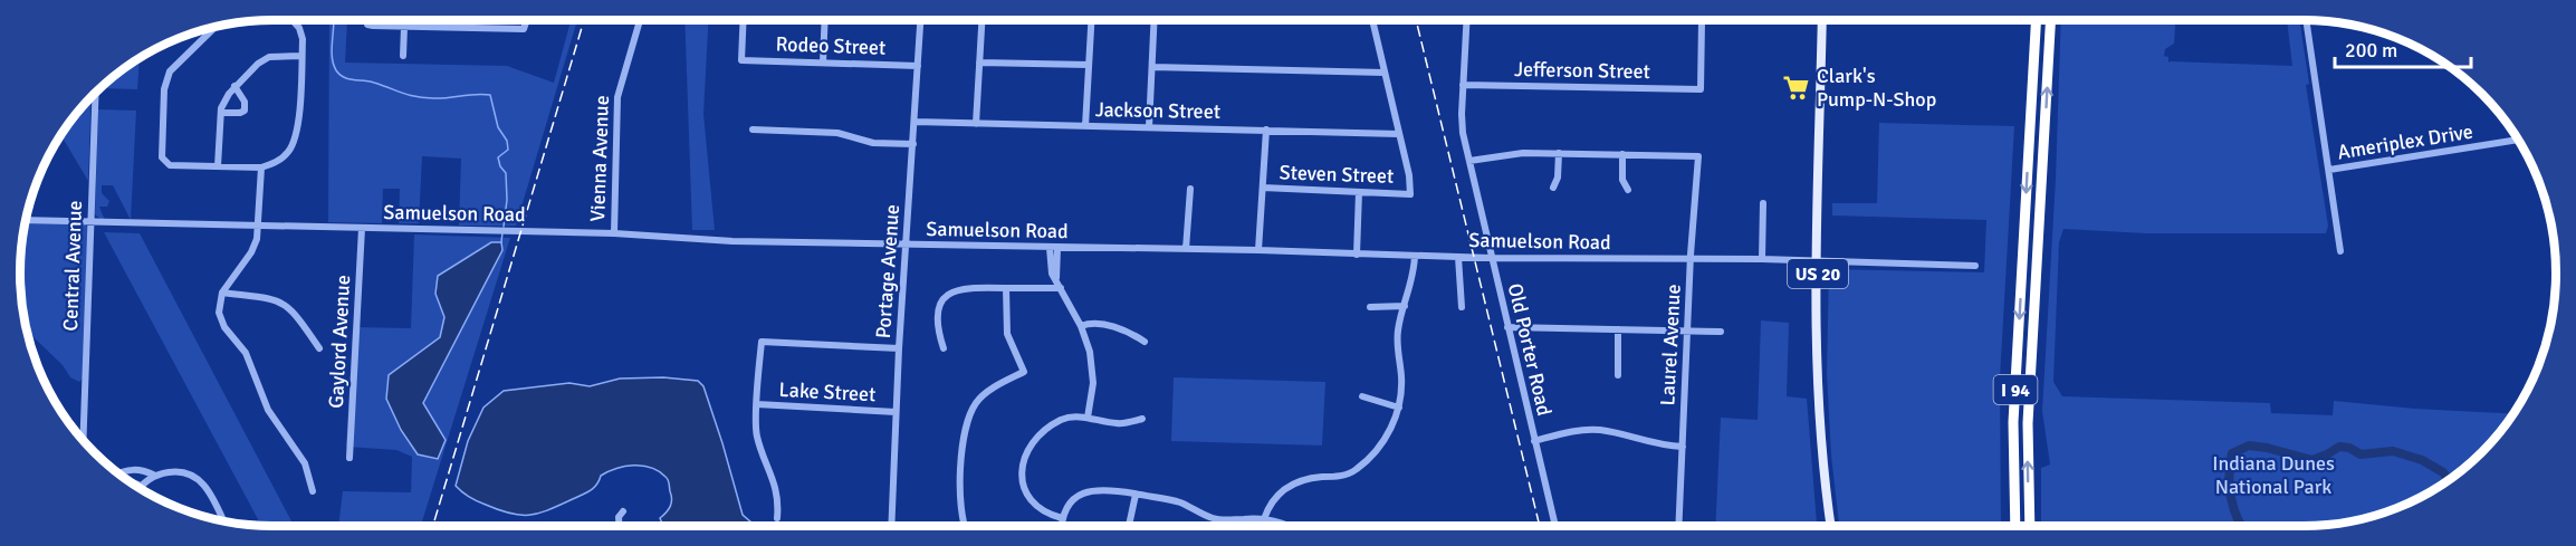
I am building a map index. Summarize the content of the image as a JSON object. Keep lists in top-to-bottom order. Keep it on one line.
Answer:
{"streets":{"highway":["I 94"],"main road":["US 20"],"street":["Rodeo Street","Jefferson Street","Jackson Street","Ameriplex Drive","Vienna Avenue","Steven Street","Samuelson Road","Central Avenue","Portage Avenue","Gaylord Avenue","Laurel Avenue","Old Porter Road","Lake Street"]},"crossings":[["Rodeo Street","Portage Avenue"],["Jefferson Street","Old Porter Road"],["Jackson Street","Steven Street"],["Jackson Street","Portage Avenue"],["Vienna Avenue","Samuelson Road"],["Samuelson Road","Central Avenue"],["Samuelson Road","Portage Avenue"],["Samuelson Road","US 20"],["Samuelson Road","Gaylord Avenue"],["Samuelson Road","Laurel Avenue"],["Samuelson Road","Old Porter Road"],["Portage Avenue","Lake Street"]],"parks":["Indiana Dunes National Park"],"places":{"supermarket":["Clark's Pump-N-Shop"]},"scale_bar":"200 m"}
